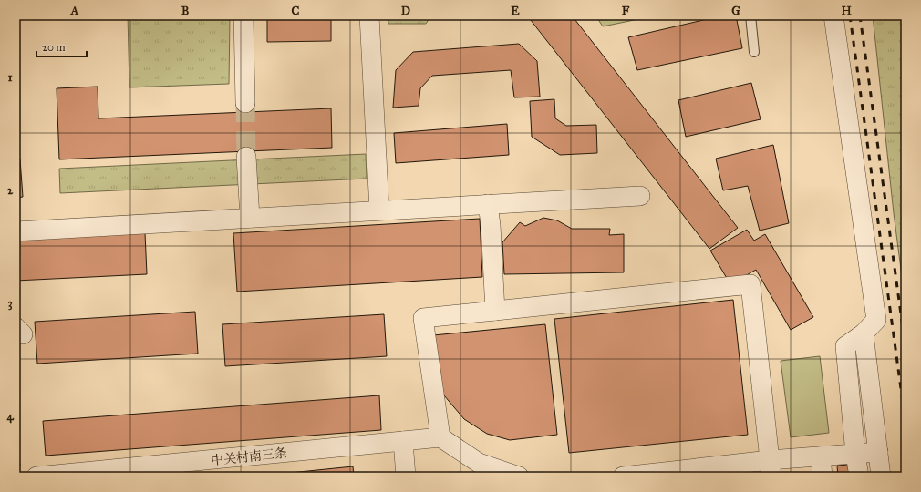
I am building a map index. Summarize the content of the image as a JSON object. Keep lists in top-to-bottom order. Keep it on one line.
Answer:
{"streets":{"street":["中关村南三条"]},"scale_bar":"20 m","grid":{"columns":["A","B","C","D","E","F","G","H"],"rows":["1","2","3","4"]}}
